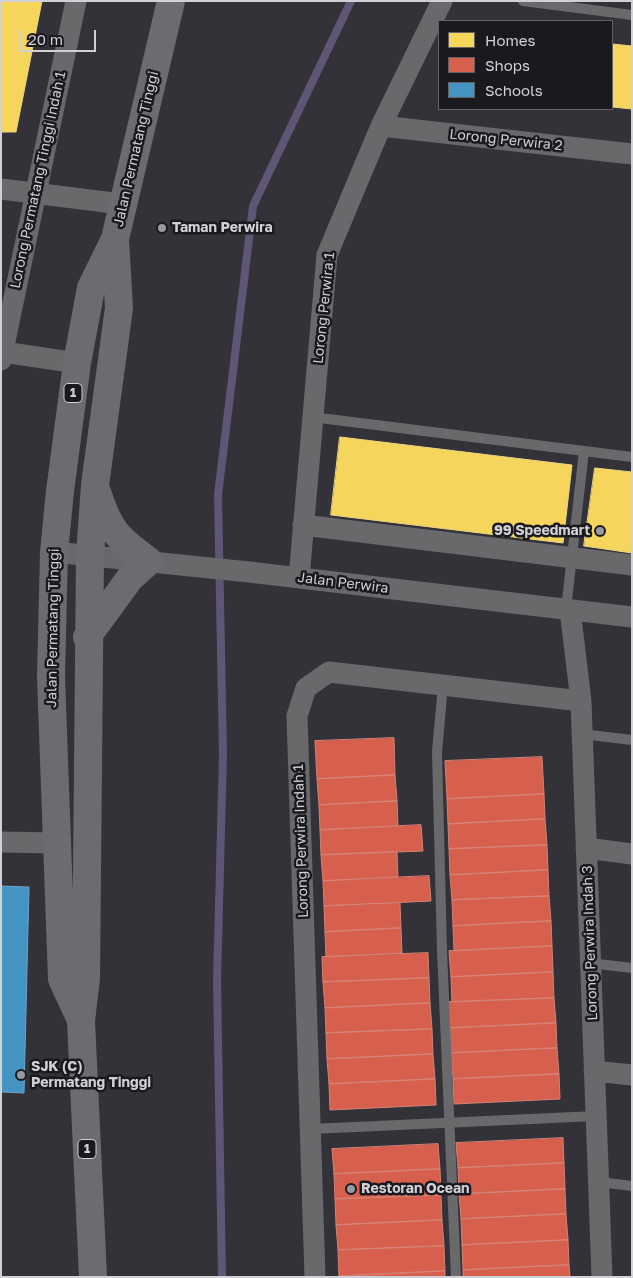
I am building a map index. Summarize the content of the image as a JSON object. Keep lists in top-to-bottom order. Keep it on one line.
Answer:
{"streets":{"highway":["Jalan Permatang Tinggi","1"],"street":["Lorong Perwira 2","Lorong Permatang Tinggi Indah 1","Lorong Perwira 1","Jalan Perwira","Lorong Perwira Indah 1","Lorong Perwira Indah 3"]},"crossings":[["Lorong Perwira 2","Lorong Perwira 1"],["Jalan Permatang Tinggi","Jalan Perwira"],["Lorong Perwira 1","Jalan Perwira"],["Jalan Perwira","Lorong Perwira Indah 3"],["Lorong Perwira Indah 1","Lorong Perwira Indah 3"]],"places":["Taman Perwira","99 Speedmart","SJK (C) Permatang Tinggi","Restoran Ocean"],"legend":["Homes","Shops","Schools"],"scale_bar":"20 m"}
